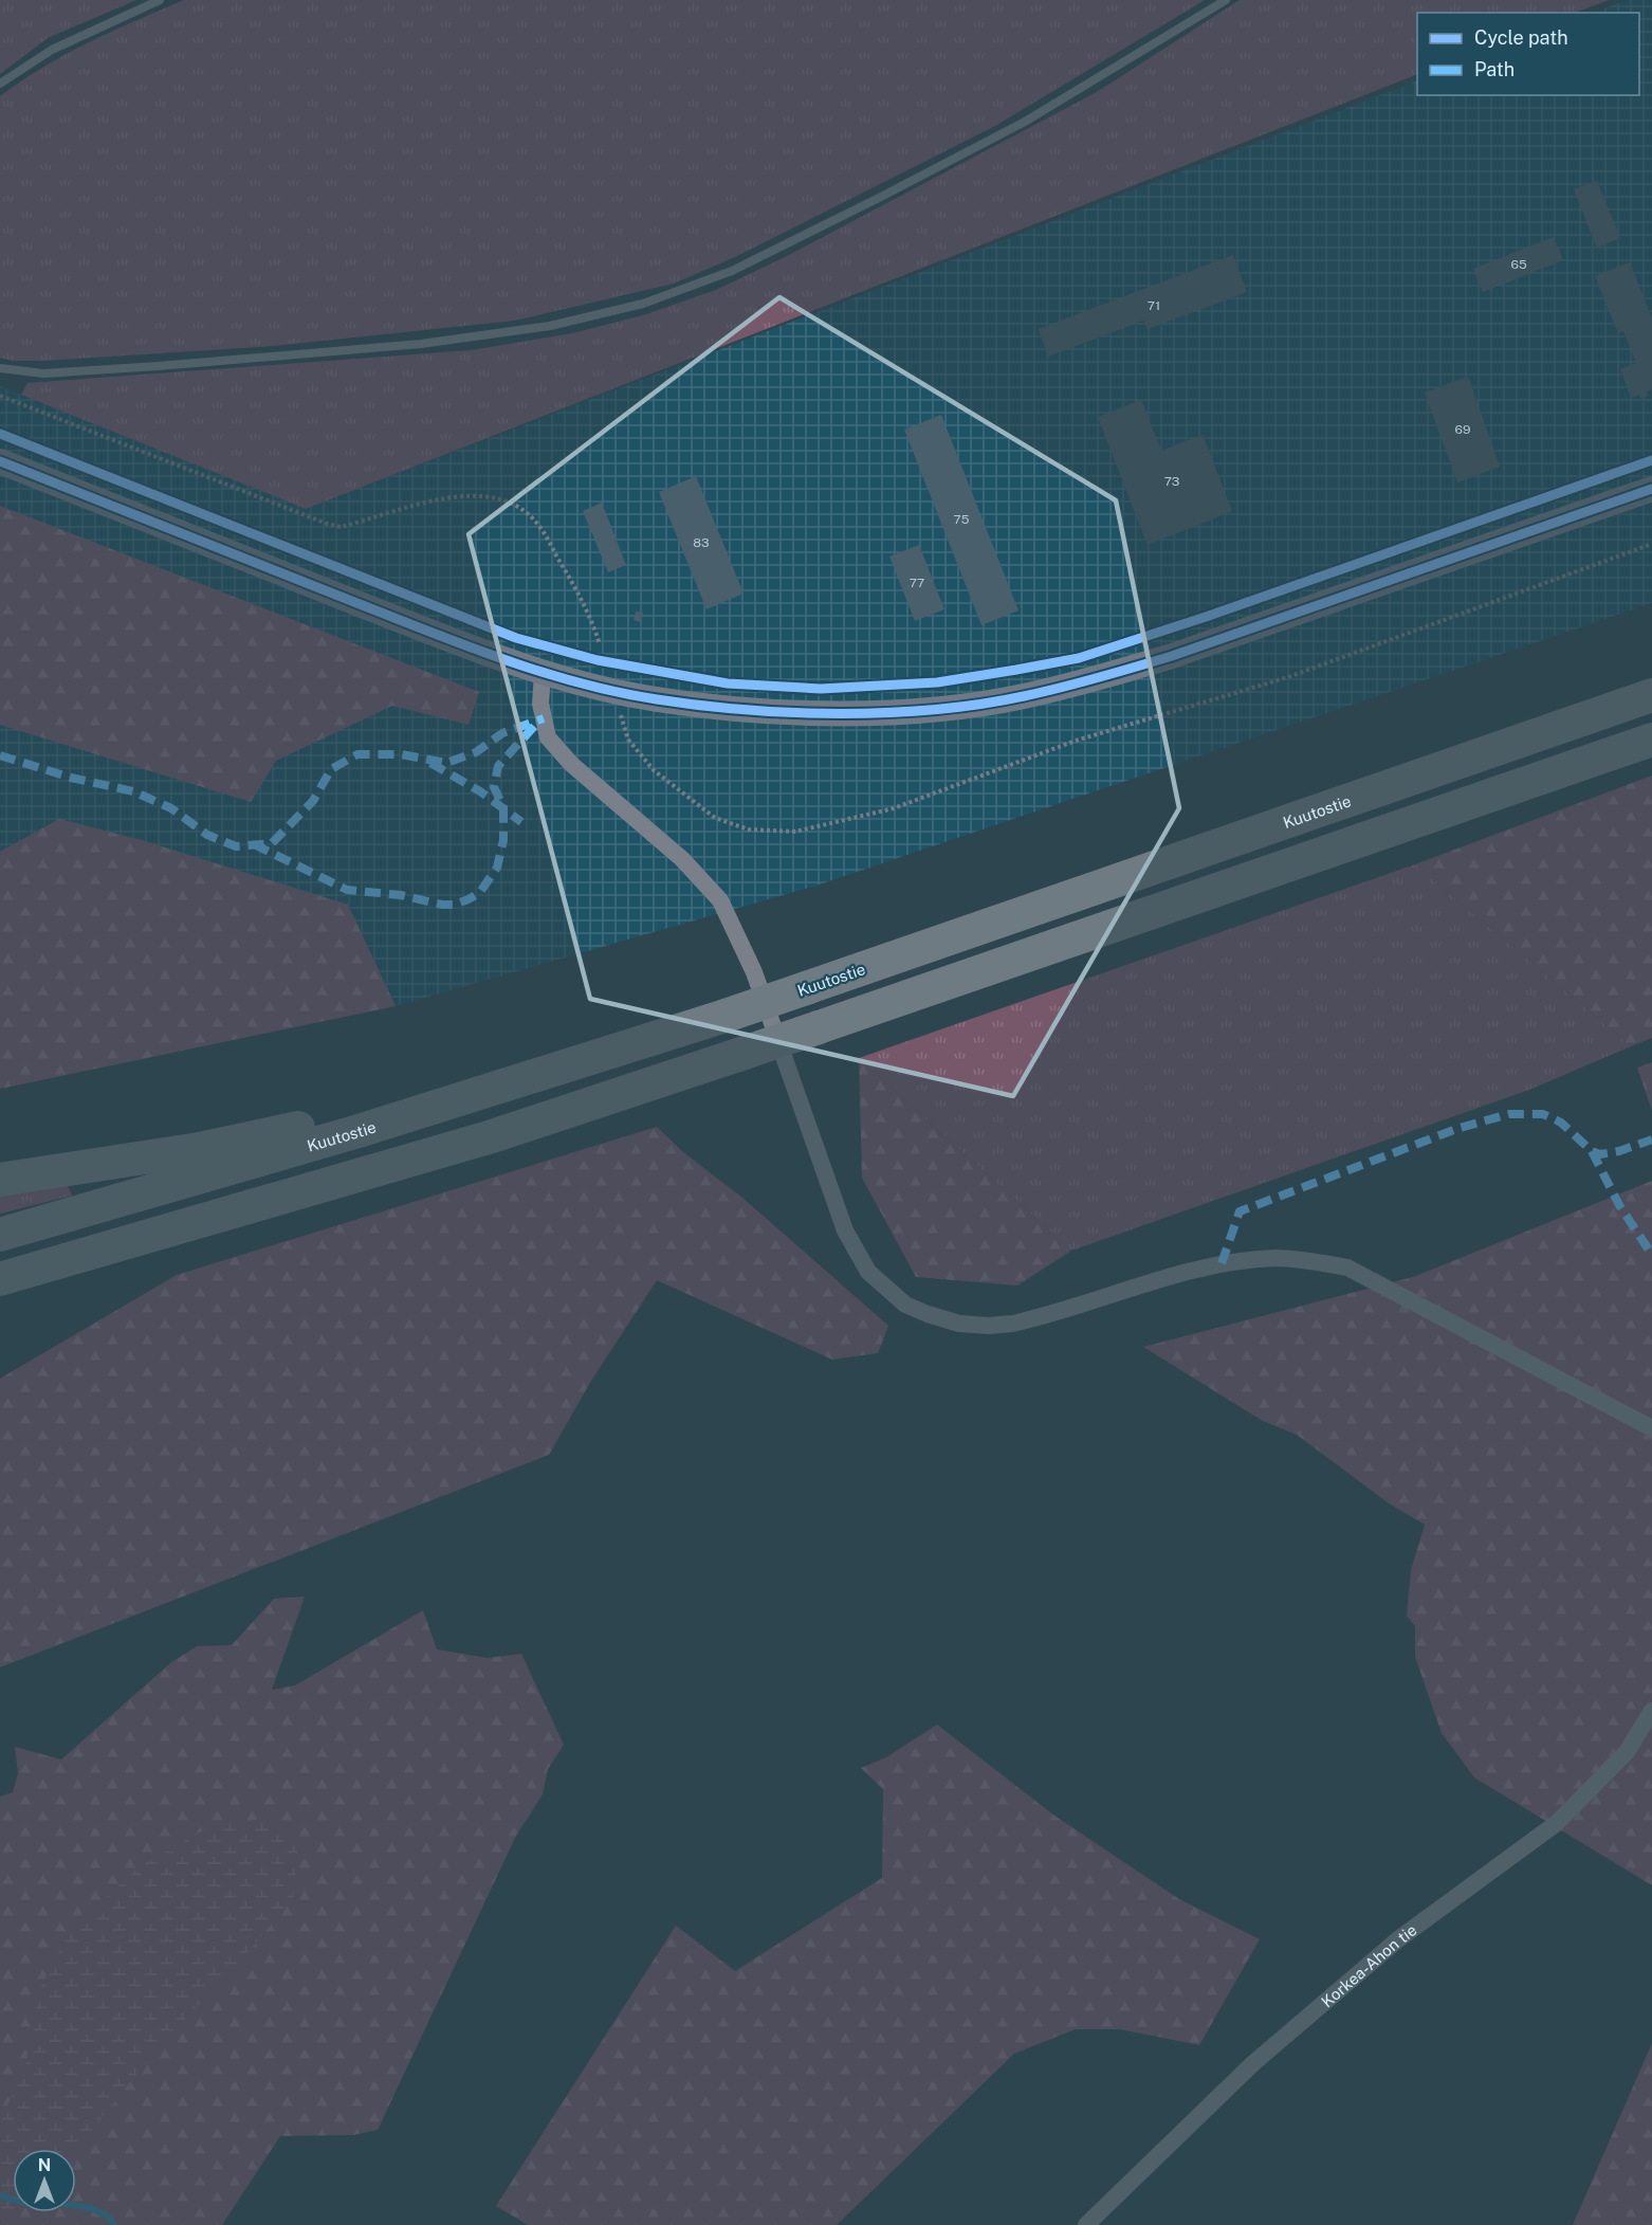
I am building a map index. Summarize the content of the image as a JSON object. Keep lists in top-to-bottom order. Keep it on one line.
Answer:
{"streets":{"highway":["Kuutostie"],"street":["Korkea-Ahon tie"]},"house_numbers":["65","71","69","73","75","83","77"],"legend":["Cycle path","Path"],"north":"top"}
